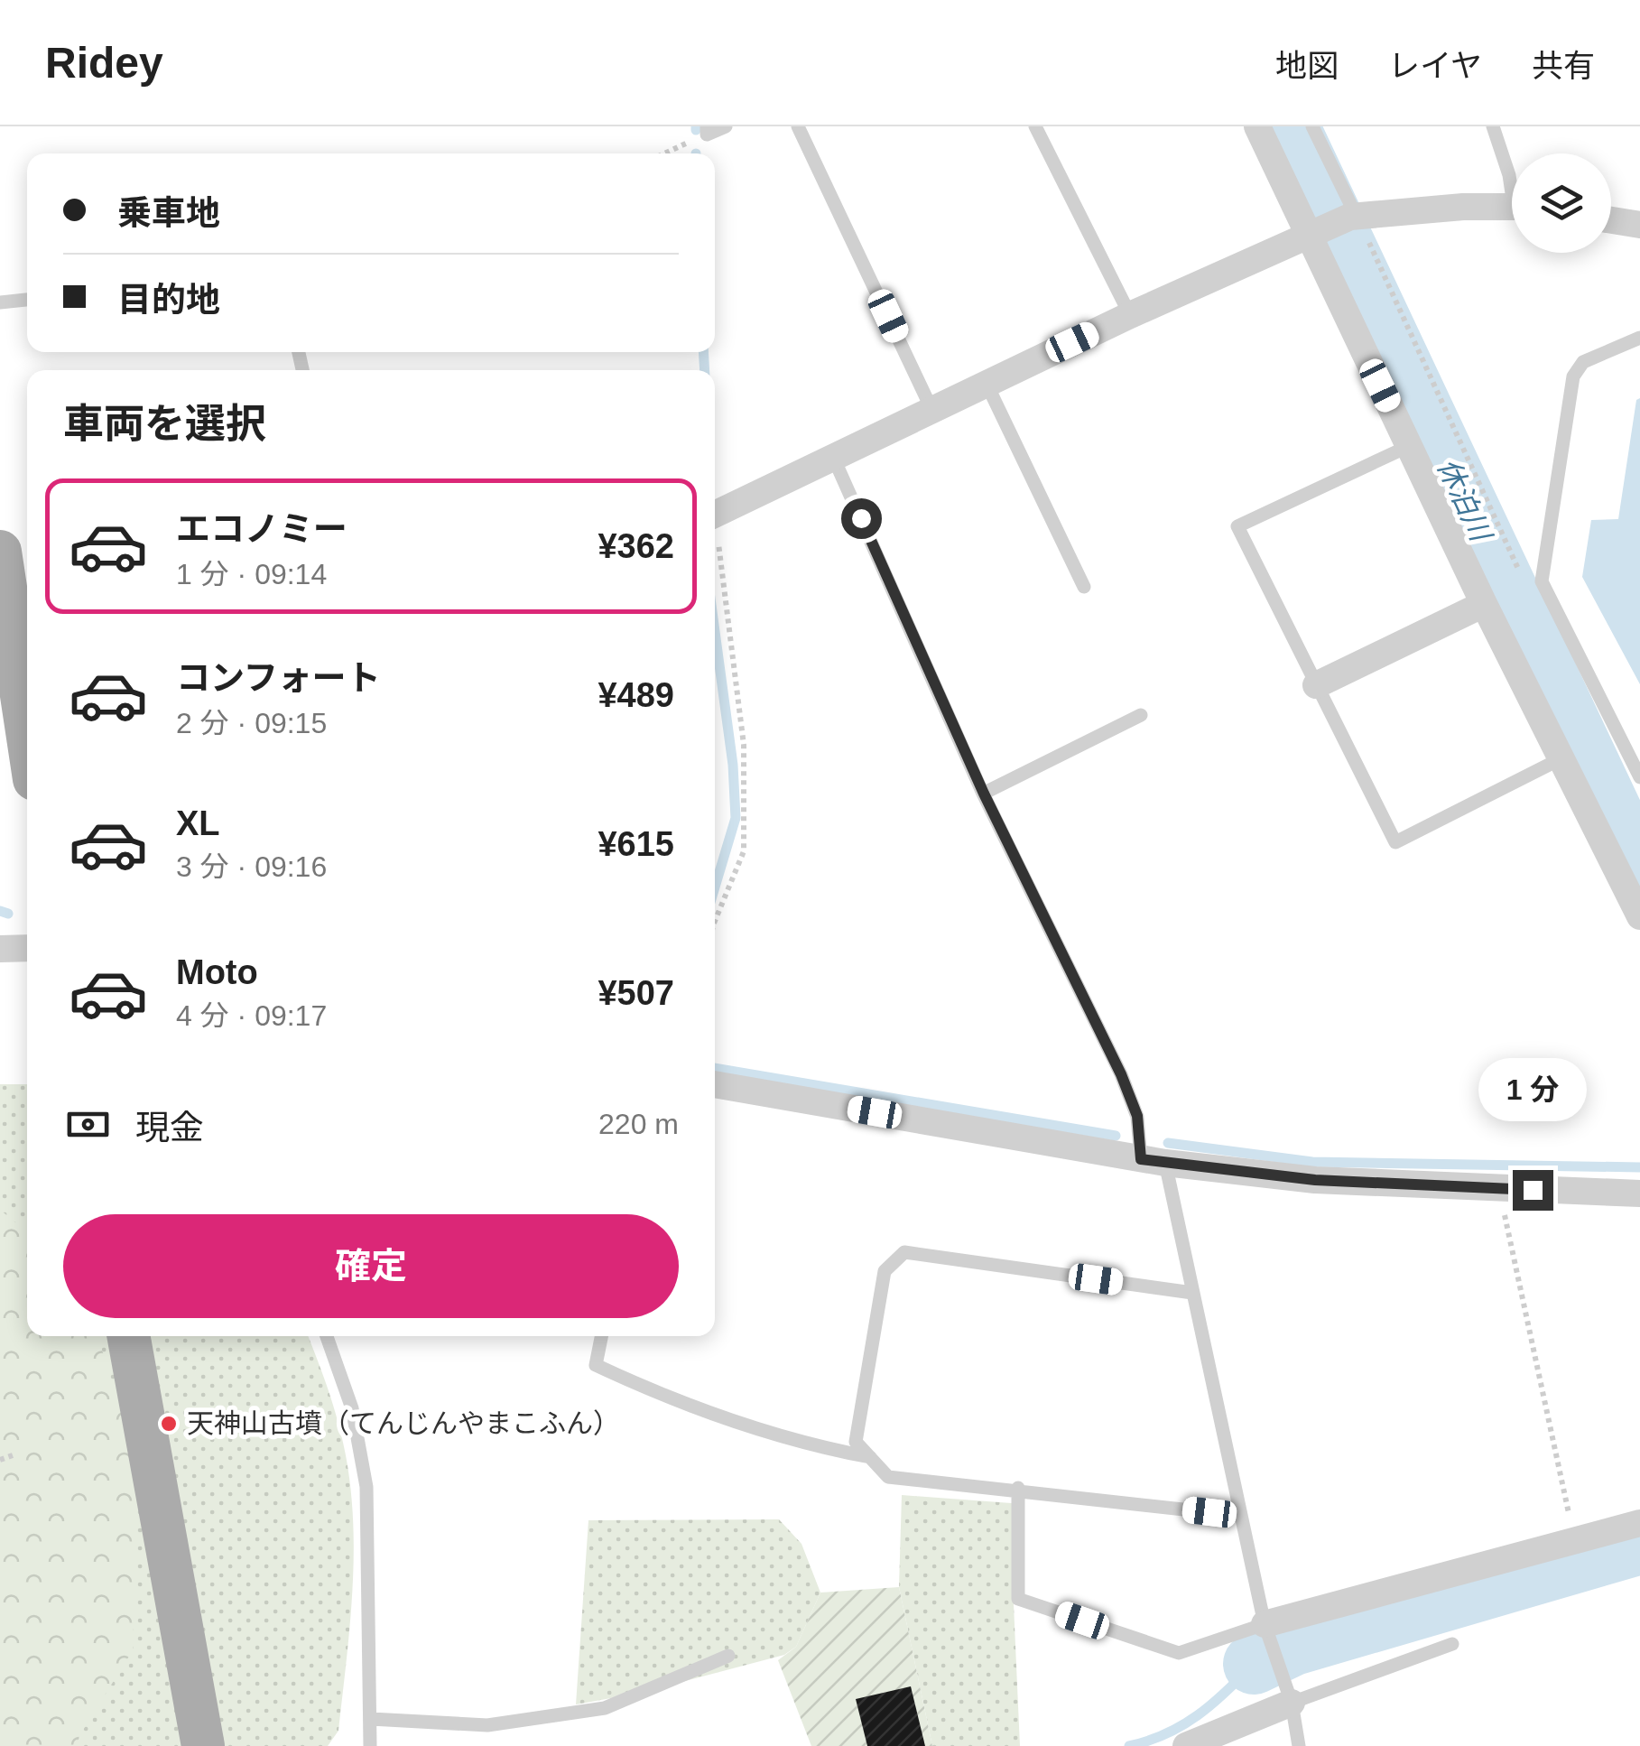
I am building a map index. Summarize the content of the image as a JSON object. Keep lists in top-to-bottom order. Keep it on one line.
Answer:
{"water":["休泊川"],"places":["天神山古墳（てんじんやまこふん）"],"page":{"header":"Ridey","nav":["地図","レイヤ","共有"],"banner":["乗車地","目的地"],"heading":"車両を選択","list":[{"name":"エコノミー","note":"1 分 · 09:14","value":"¥362"},{"name":"コンフォート","note":"2 分 · 09:15","value":"¥489"},{"name":"XL","note":"3 分 · 09:16","value":"¥615"},{"name":"Moto","note":"4 分 · 09:17","value":"¥507"}],"bubble":"1 分","pay":["現金","220 m"],"buttons":"確定"}}
